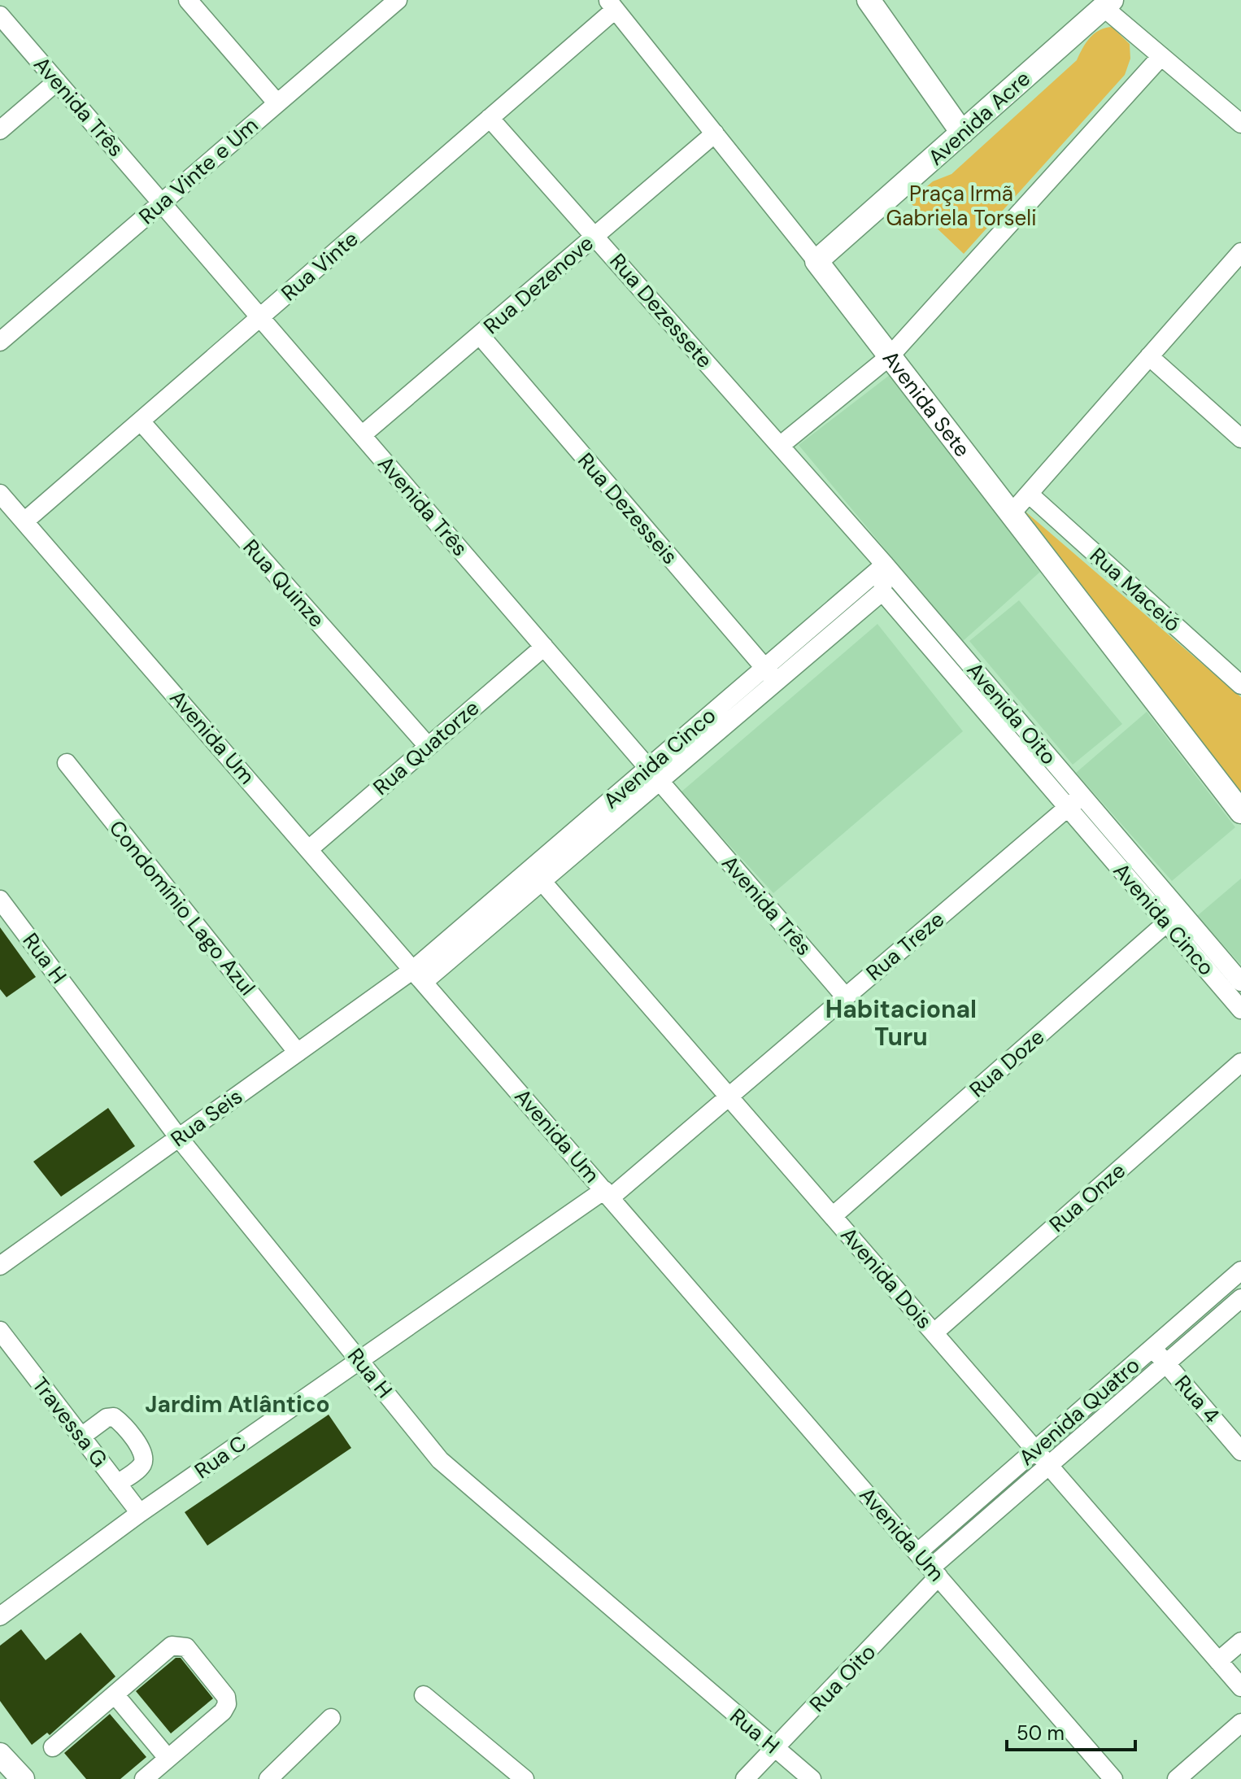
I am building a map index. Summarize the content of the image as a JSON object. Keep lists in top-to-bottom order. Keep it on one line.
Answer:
{"streets":{"main road":["Avenida Acre","Avenida Sete"],"street":["Avenida Três","Rua Vinte e Um","Rua Vinte","Rua Dezenove","Rua Dezessete","Rua Dezesseis","Rua Quinze","Rua Maceió","Avenida Oito","Avenida Um","Rua Quatorze","Avenida Cinco","Condomínio Lago Azul","Rua Treze","Rua H","Rua Doze","Rua Seis","Rua Onze","Avenida Dois","Rua 4","Avenida Quatro","Travessa G","Rua C","Rua Oito"]},"crossings":[["Avenida Três","Rua Vinte e Um"],["Avenida Três","Rua Vinte"],["Avenida Três","Rua Dezenove"],["Avenida Três","Rua Quatorze"],["Avenida Três","Avenida Cinco"],["Avenida Três","Rua Treze"],["Avenida Acre","Avenida Sete"],["Rua Vinte","Rua Dezessete"],["Rua Vinte","Avenida Sete"],["Rua Vinte","Rua Quinze"],["Rua Vinte","Avenida Um"],["Rua Dezenove","Rua Dezessete"],["Rua Dezenove","Avenida Sete"],["Rua Dezenove","Rua Dezesseis"],["Rua Dezessete","Avenida Oito"],["Rua Dezesseis","Avenida Cinco"],["Rua Quinze","Rua Quatorze"],["Avenida Oito","Avenida Cinco"],["Avenida Oito","Rua Treze"],["Avenida Oito","Rua Doze"],["Avenida Um","Rua Quatorze"],["Avenida Um","Avenida Cinco"],["Avenida Um","Rua Treze"],["Avenida Um","Rua Seis"],["Avenida Um","Avenida Quatro"],["Avenida Um","Rua C"],["Avenida Um","Rua Oito"],["Avenida Cinco","Rua Treze"],["Avenida Cinco","Rua Doze"],["Avenida Cinco","Rua Seis"],["Avenida Cinco","Avenida Dois"],["Condomínio Lago Azul","Rua Seis"],["Rua Treze","Avenida Dois"],["Rua Treze","Rua C"],["Rua H","Rua Seis"],["Rua H","Rua C"],["Rua H","Rua Oito"],["Rua Doze","Avenida Dois"],["Rua Onze","Avenida Dois"],["Avenida Dois","Avenida Quatro"],["Rua 4","Avenida Quatro"],["Avenida Quatro","Rua Oito"],["Travessa G","Rua C"]],"districts":["Habitacional Turu","Jardim Atlântico"],"parks":["Praça Irmã Gabriela Torseli"],"scale_bar":"50 m"}
